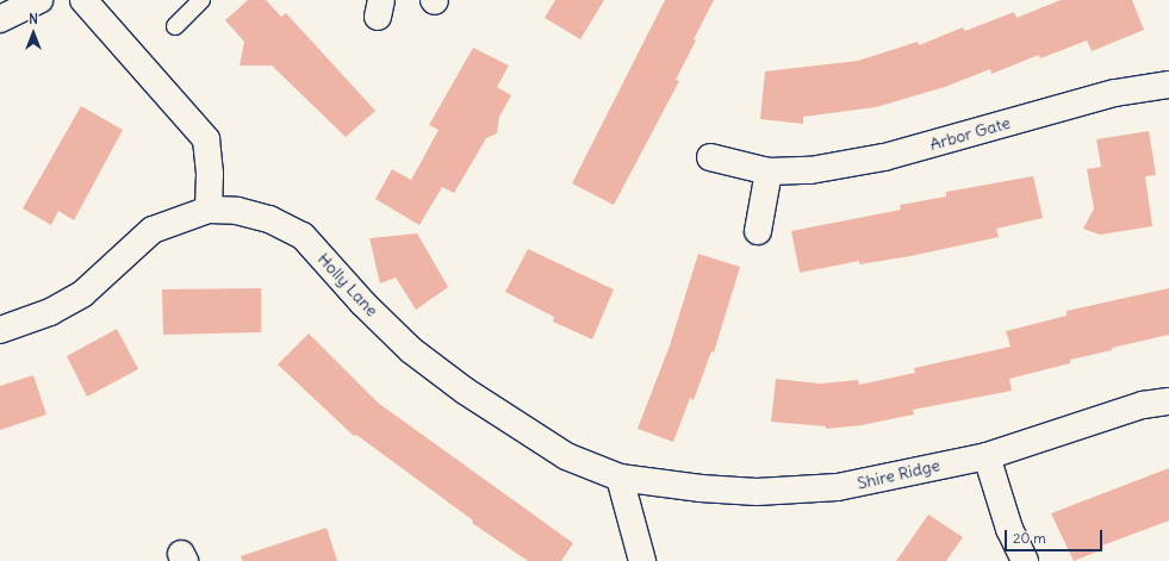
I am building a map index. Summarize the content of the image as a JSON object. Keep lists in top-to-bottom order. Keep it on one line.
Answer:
{"streets":{"street":["Arbor Gate","Holly Lane","Shire Ridge"]},"crossings":[["Holly Lane","Shire Ridge"]],"scale_bar":"20 m","north":"top"}
